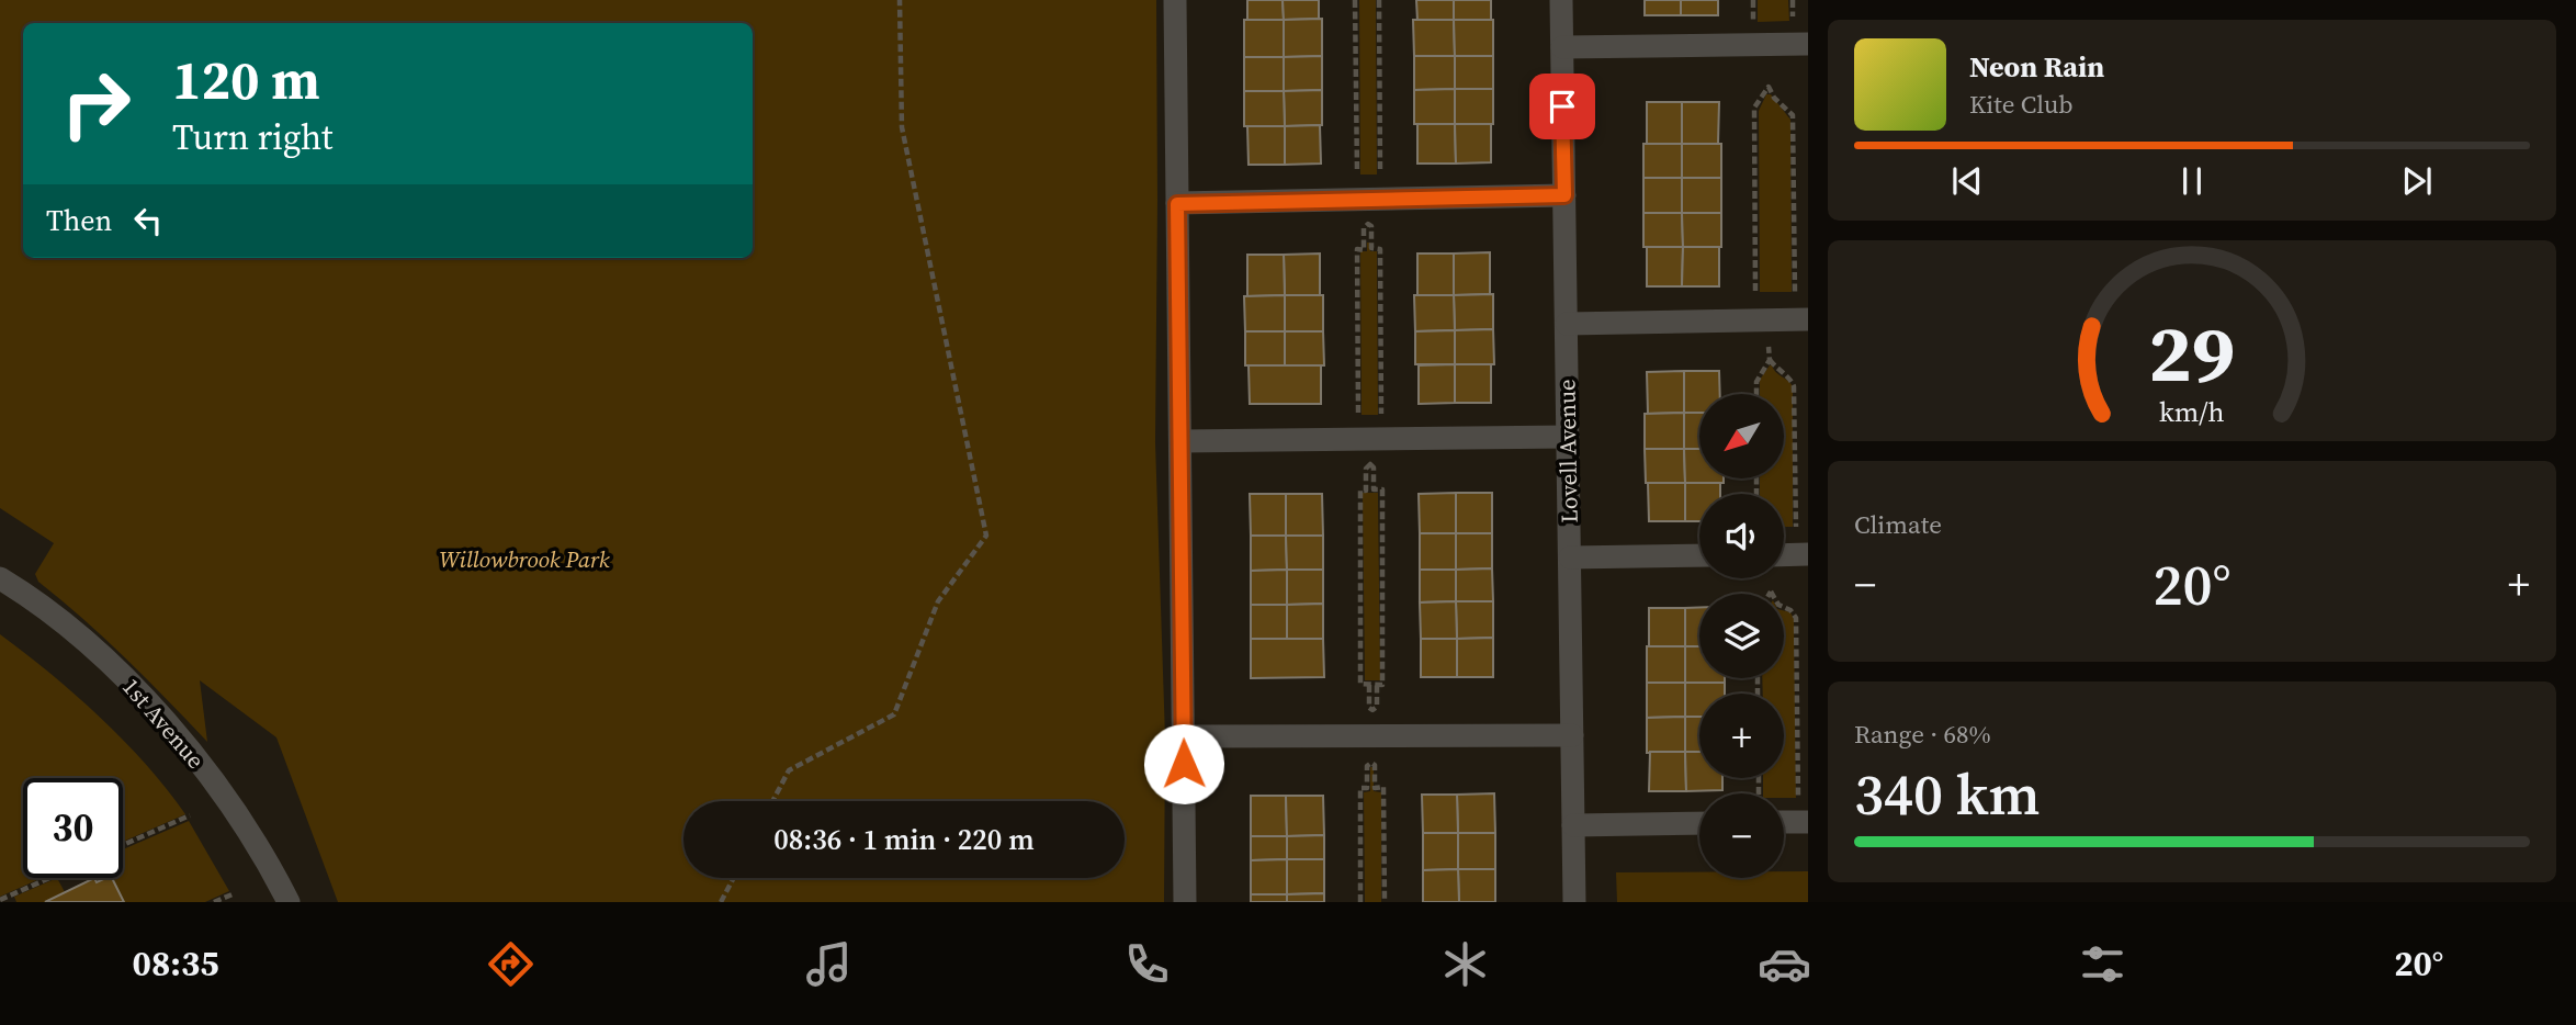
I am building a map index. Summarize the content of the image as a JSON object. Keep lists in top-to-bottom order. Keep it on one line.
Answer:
{"streets":{"street":["Lovell Avenue","1st Avenue"]},"parks":["Willowbrook Park"],"north":"bottom left","page":{"turn":["120 m","Turn right"],"song":["Neon Rain","Kite Club"],"then":"Then","map_buttons":["+","−"],"tile":["Climate",["Range · 68%","340 km"]],"heat":["−","20°","+"],"limit":"30","trip":"08:36 · 1 min · 220 m","tabs":["08:35","20°"],"gauge":["29","km/h"]}}
